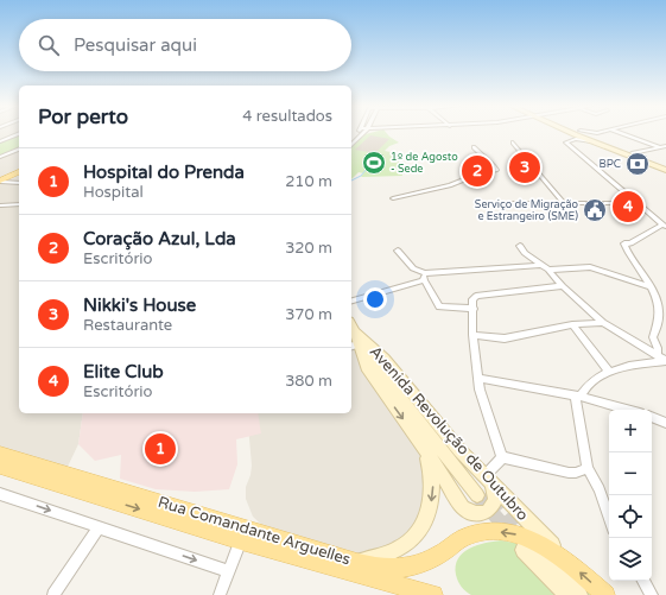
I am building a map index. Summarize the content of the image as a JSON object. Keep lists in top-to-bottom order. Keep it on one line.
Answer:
{"streets":{"main road":["Avenida Revolução de Outubro","Rua Comandante Arguelles"]},"crossings":[["Avenida Revolução de Outubro","Rua Comandante Arguelles"]],"places":{"sports":["1º de Agosto - Sede"],"bank":["BPC"],"public building":["Serviço de Migração e Estrangeiro (SME)"]},"page":{"search":"Pesquisar aqui","heading":["Por perto","4 resultados"],"list":[{"mark":"1","name":"Hospital do Prenda","note":"Hospital","value":"210 m"},{"mark":"2","name":"Coração Azul, Lda","note":"Escritório","value":"320 m"},{"mark":"3","name":"Nikki's House","note":"Restaurante","value":"370 m"},{"mark":"4","name":"Elite Club","note":"Escritório","value":"380 m"}],"pins":["3","2","4","1"],"map_buttons":["+","−"]}}
